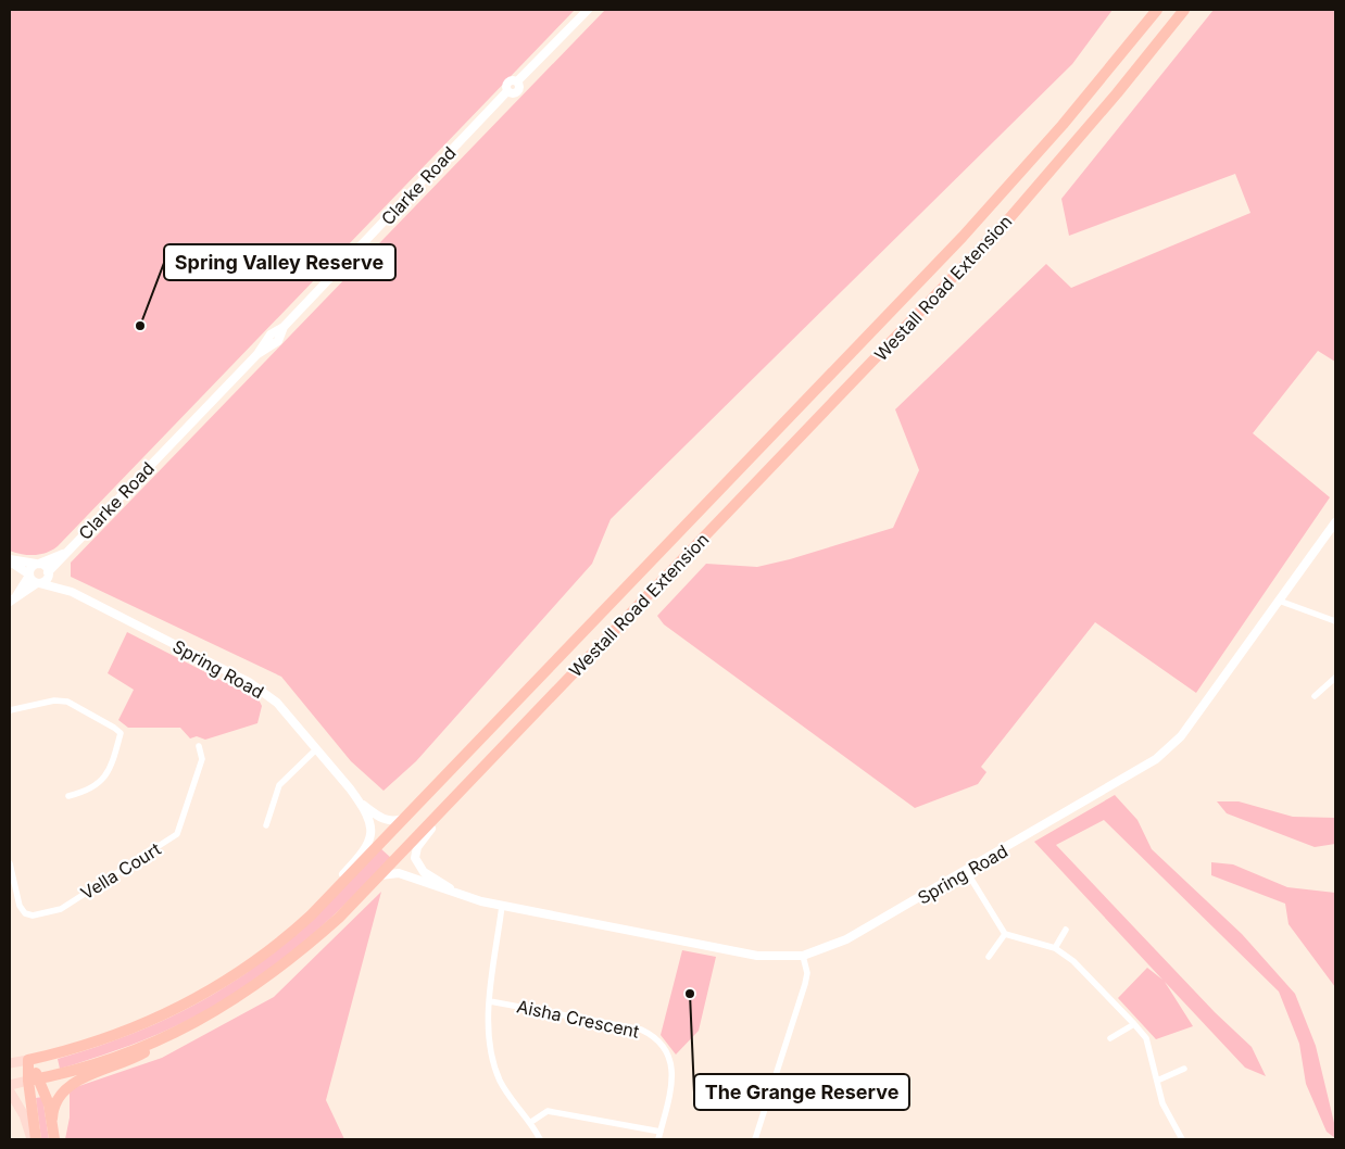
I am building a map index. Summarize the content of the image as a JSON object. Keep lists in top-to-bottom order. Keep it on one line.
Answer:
{"streets":{"highway":["Westall Road Extension"],"main road":["Clarke Road","Spring Road"],"street":["Vella Court","Aisha Crescent"]},"crossings":[["Clarke Road","Spring Road"],["Westall Road Extension","Spring Road"]],"places":["Spring Valley Reserve","The Grange Reserve"]}
